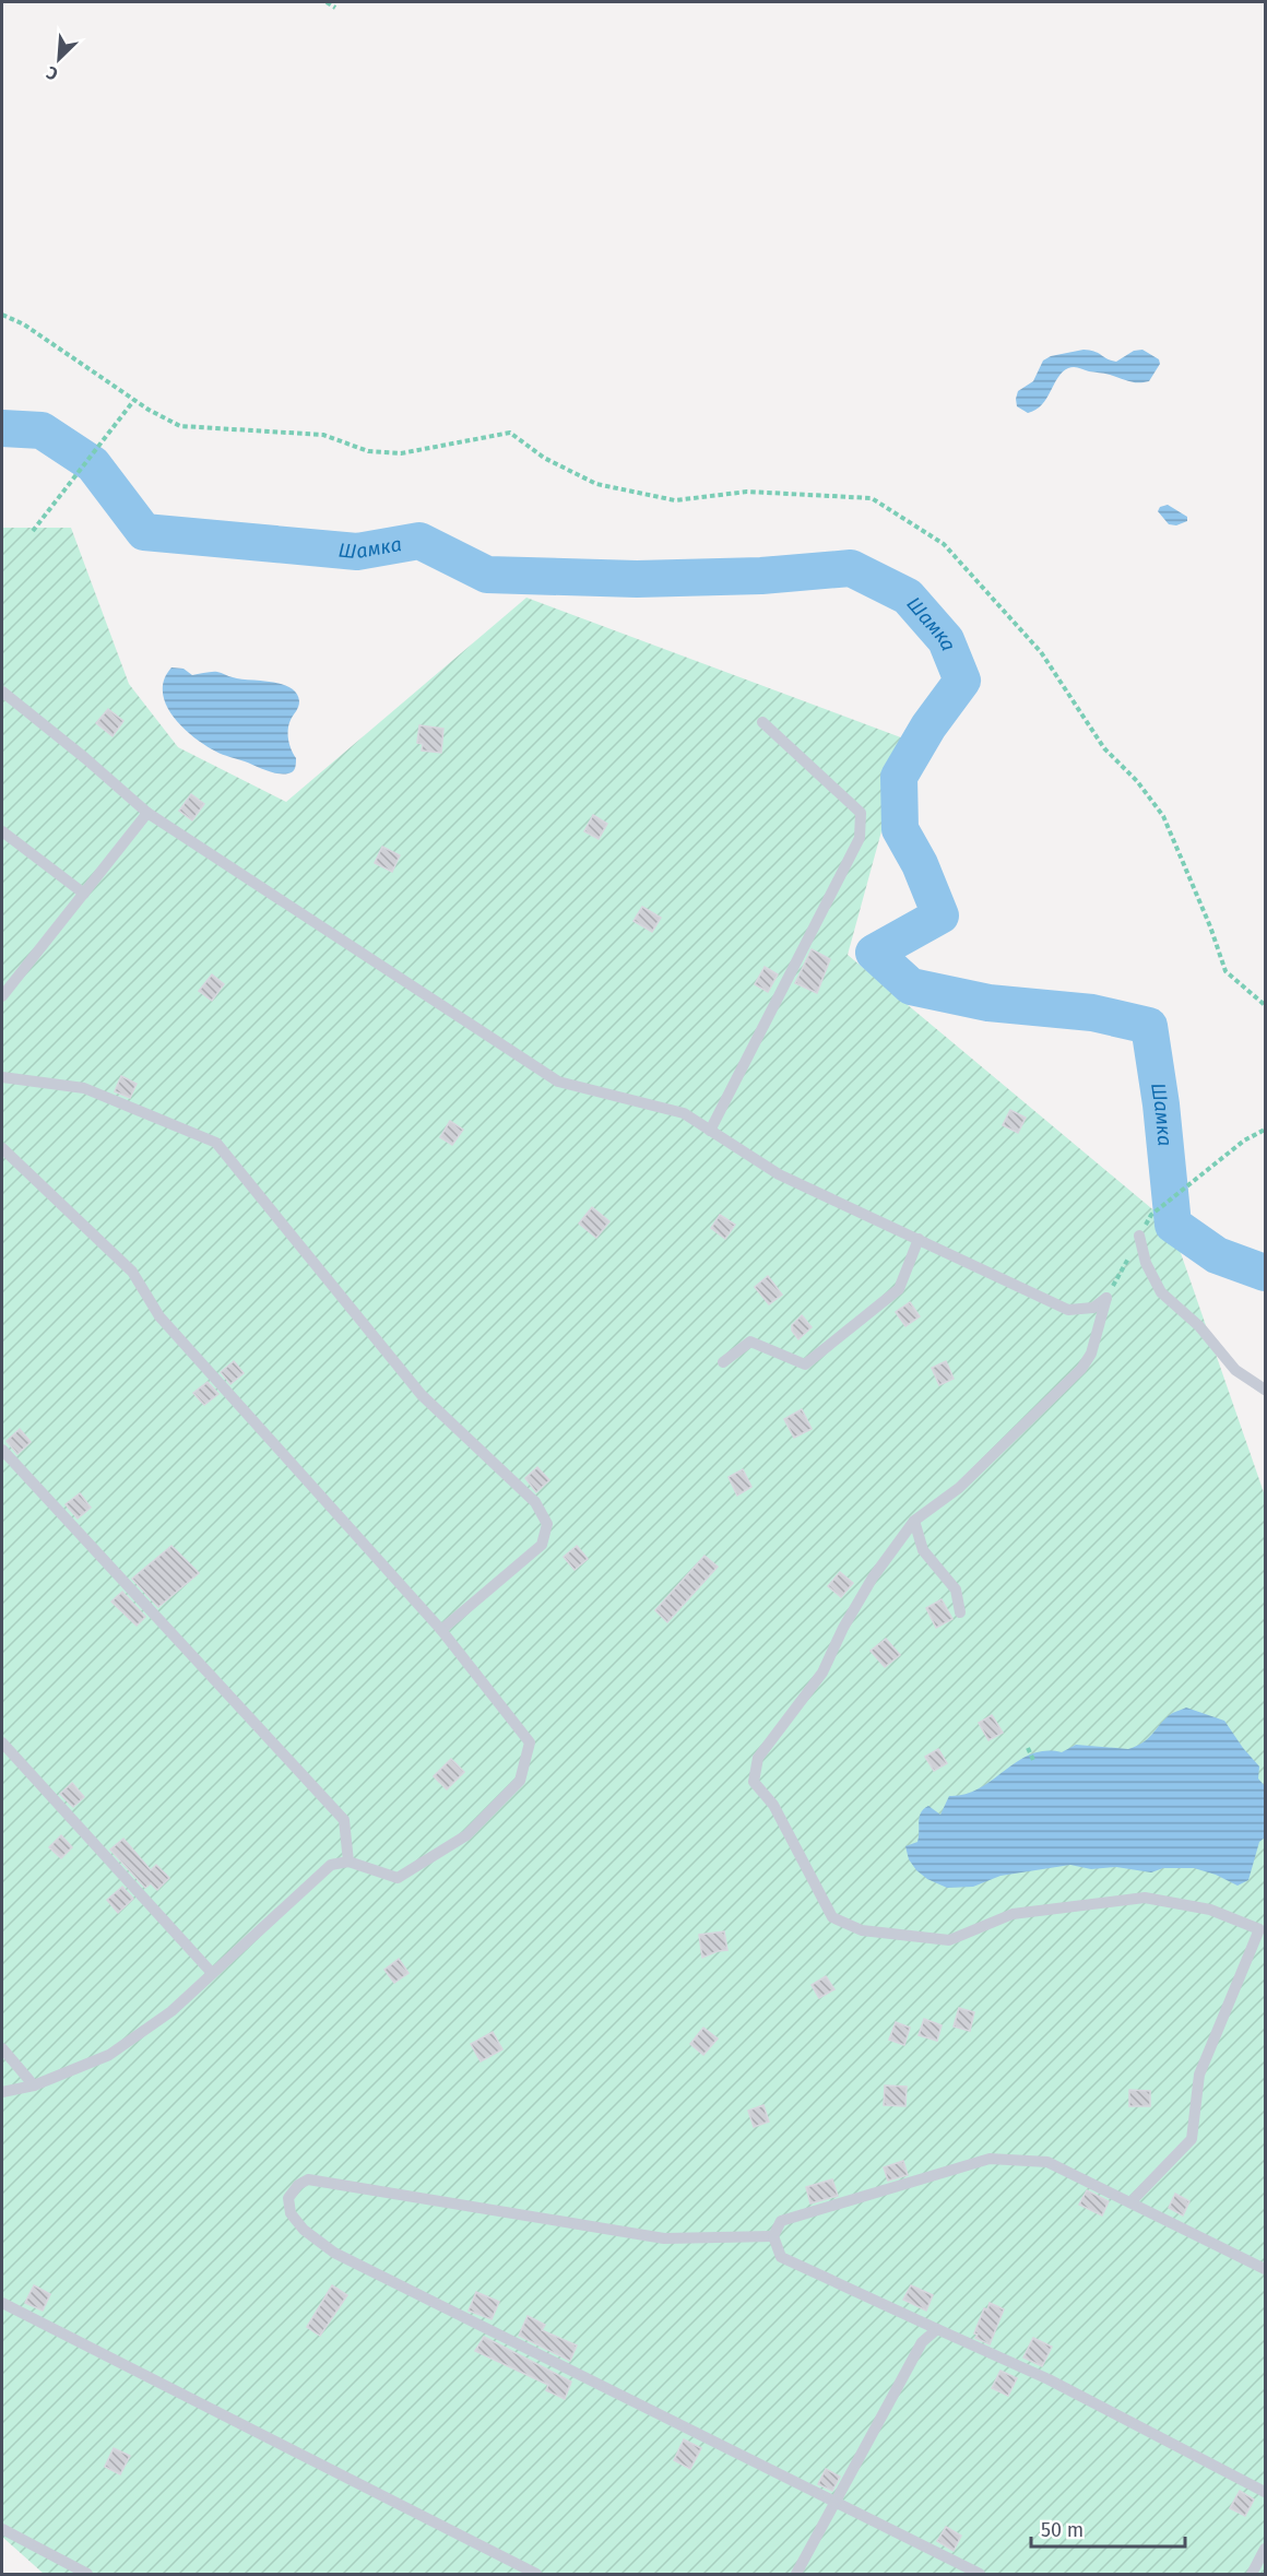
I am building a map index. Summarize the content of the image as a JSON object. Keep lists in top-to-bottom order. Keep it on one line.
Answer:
{"water":["Шамка"],"scale_bar":"50 m","north":"bottom left"}
